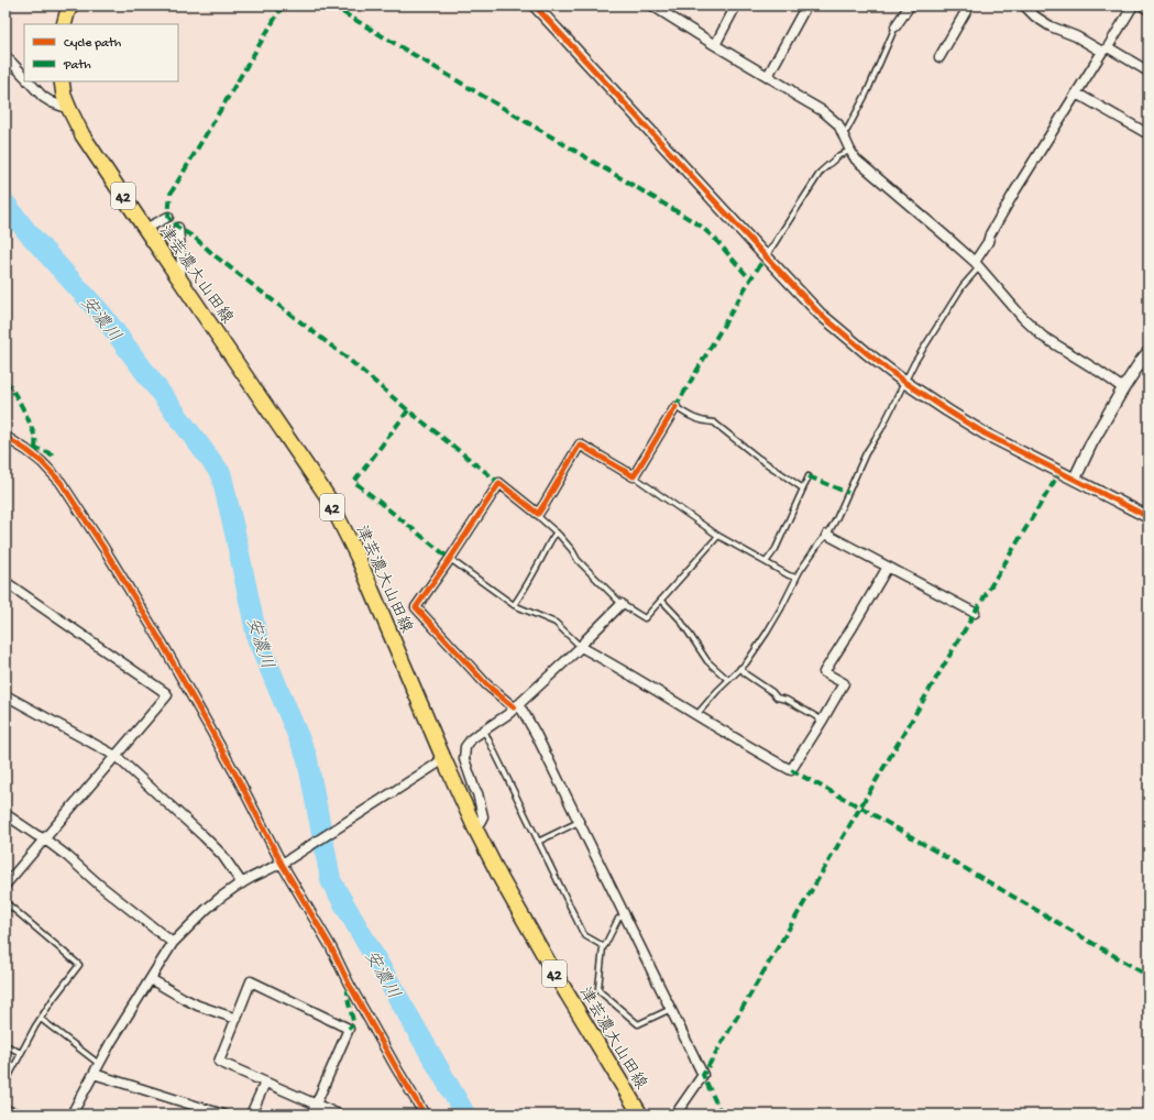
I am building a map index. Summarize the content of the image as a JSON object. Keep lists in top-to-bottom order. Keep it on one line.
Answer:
{"streets":{"main road":["42","津芸濃大山田線"]},"water":["安濃川"],"legend":["Cycle path","Path"]}
